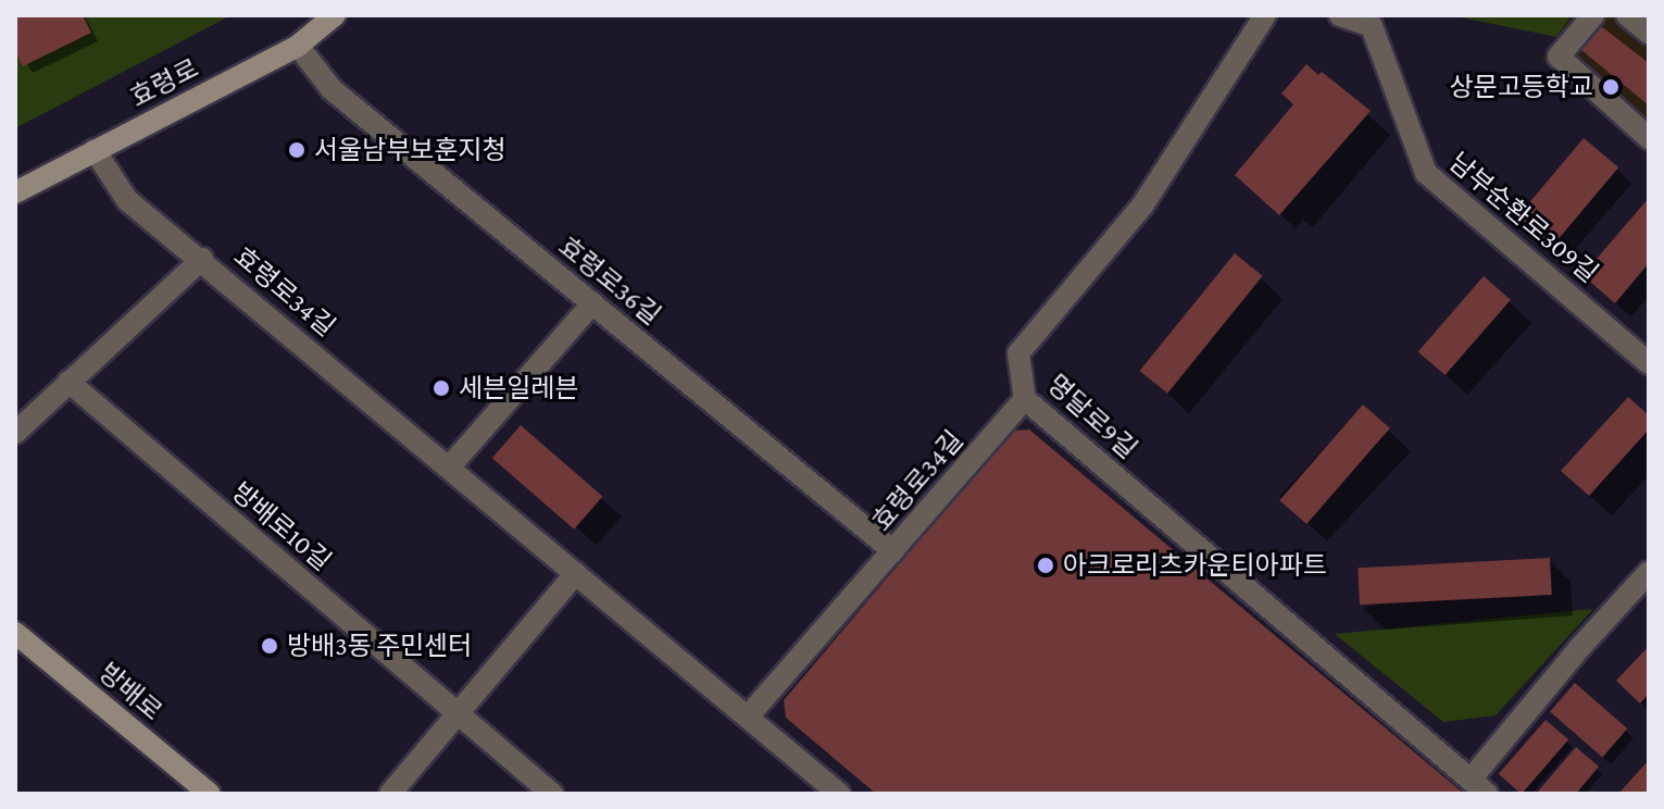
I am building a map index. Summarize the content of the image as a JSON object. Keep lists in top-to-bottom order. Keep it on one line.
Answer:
{"streets":{"main road":["효령로","방배로"],"street":["남부순환로309길","효령로36길","효령로34길","명달로9길","방배로10길"]},"crossings":[["효령로","효령로36길"],["효령로","효령로34길"],["효령로36길","효령로34길"],["효령로34길","명달로9길"]],"places":["상문고등학교","서울남부보훈지청","세븐일레븐","아크로리츠카운티아파트","방배3동 주민센터"]}
